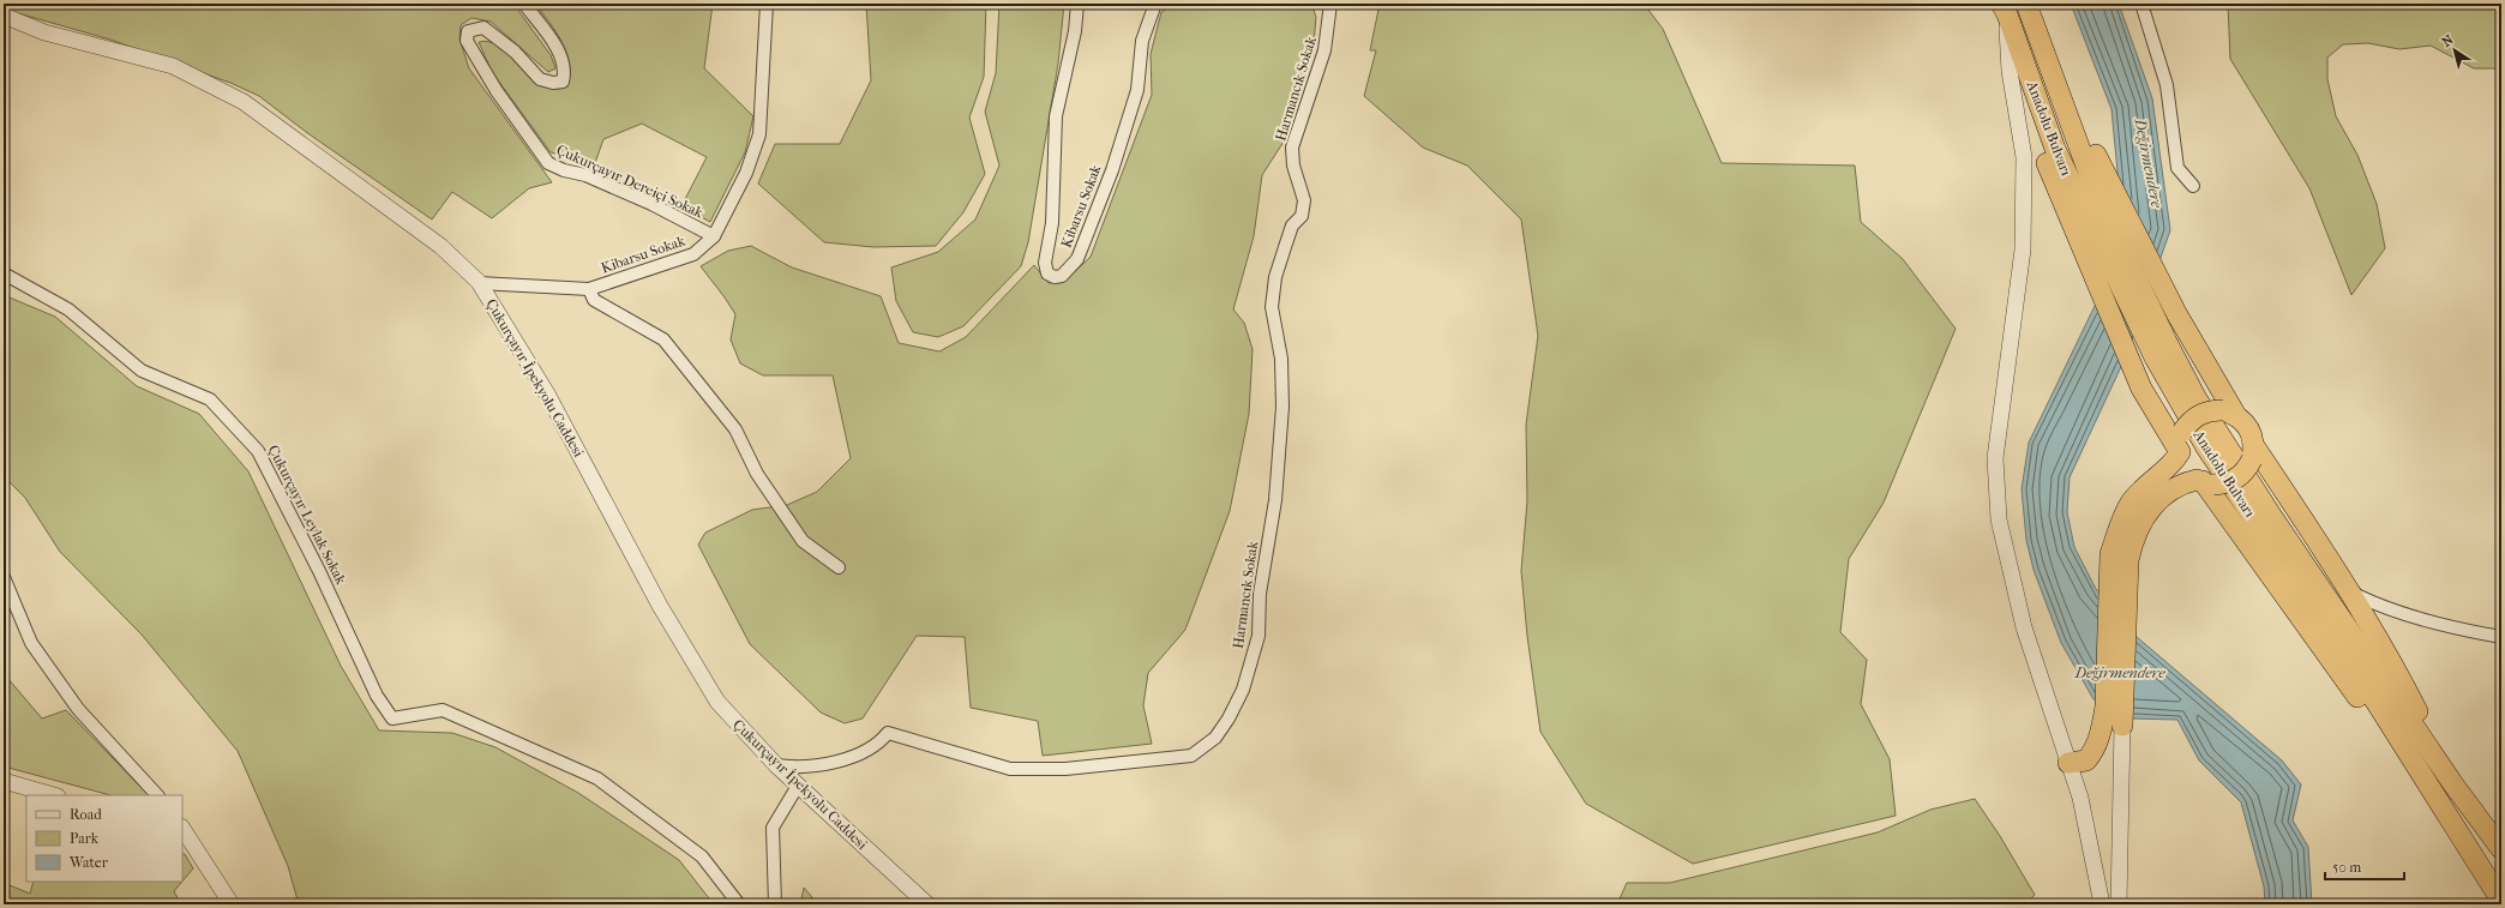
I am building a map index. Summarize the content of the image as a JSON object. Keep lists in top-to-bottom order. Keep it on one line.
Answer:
{"streets":{"highway":["Anadolu Bulvarı"],"street":["Harmancık Sokak","Çukurçayır Dereiçi Sokak","Kibarsu Sokak","Çukurçayır İpekyolu Caddesi","Çukurçayır Leylak Sokak"]},"crossings":[["Harmancık Sokak","Çukurçayır İpekyolu Caddesi"],["Çukurçayır Dereiçi Sokak","Kibarsu Sokak"],["Kibarsu Sokak","Çukurçayır İpekyolu Caddesi"]],"water":["Değirmendere"],"legend":["Road","Park","Water"],"scale_bar":"50 m","north":"top left"}
